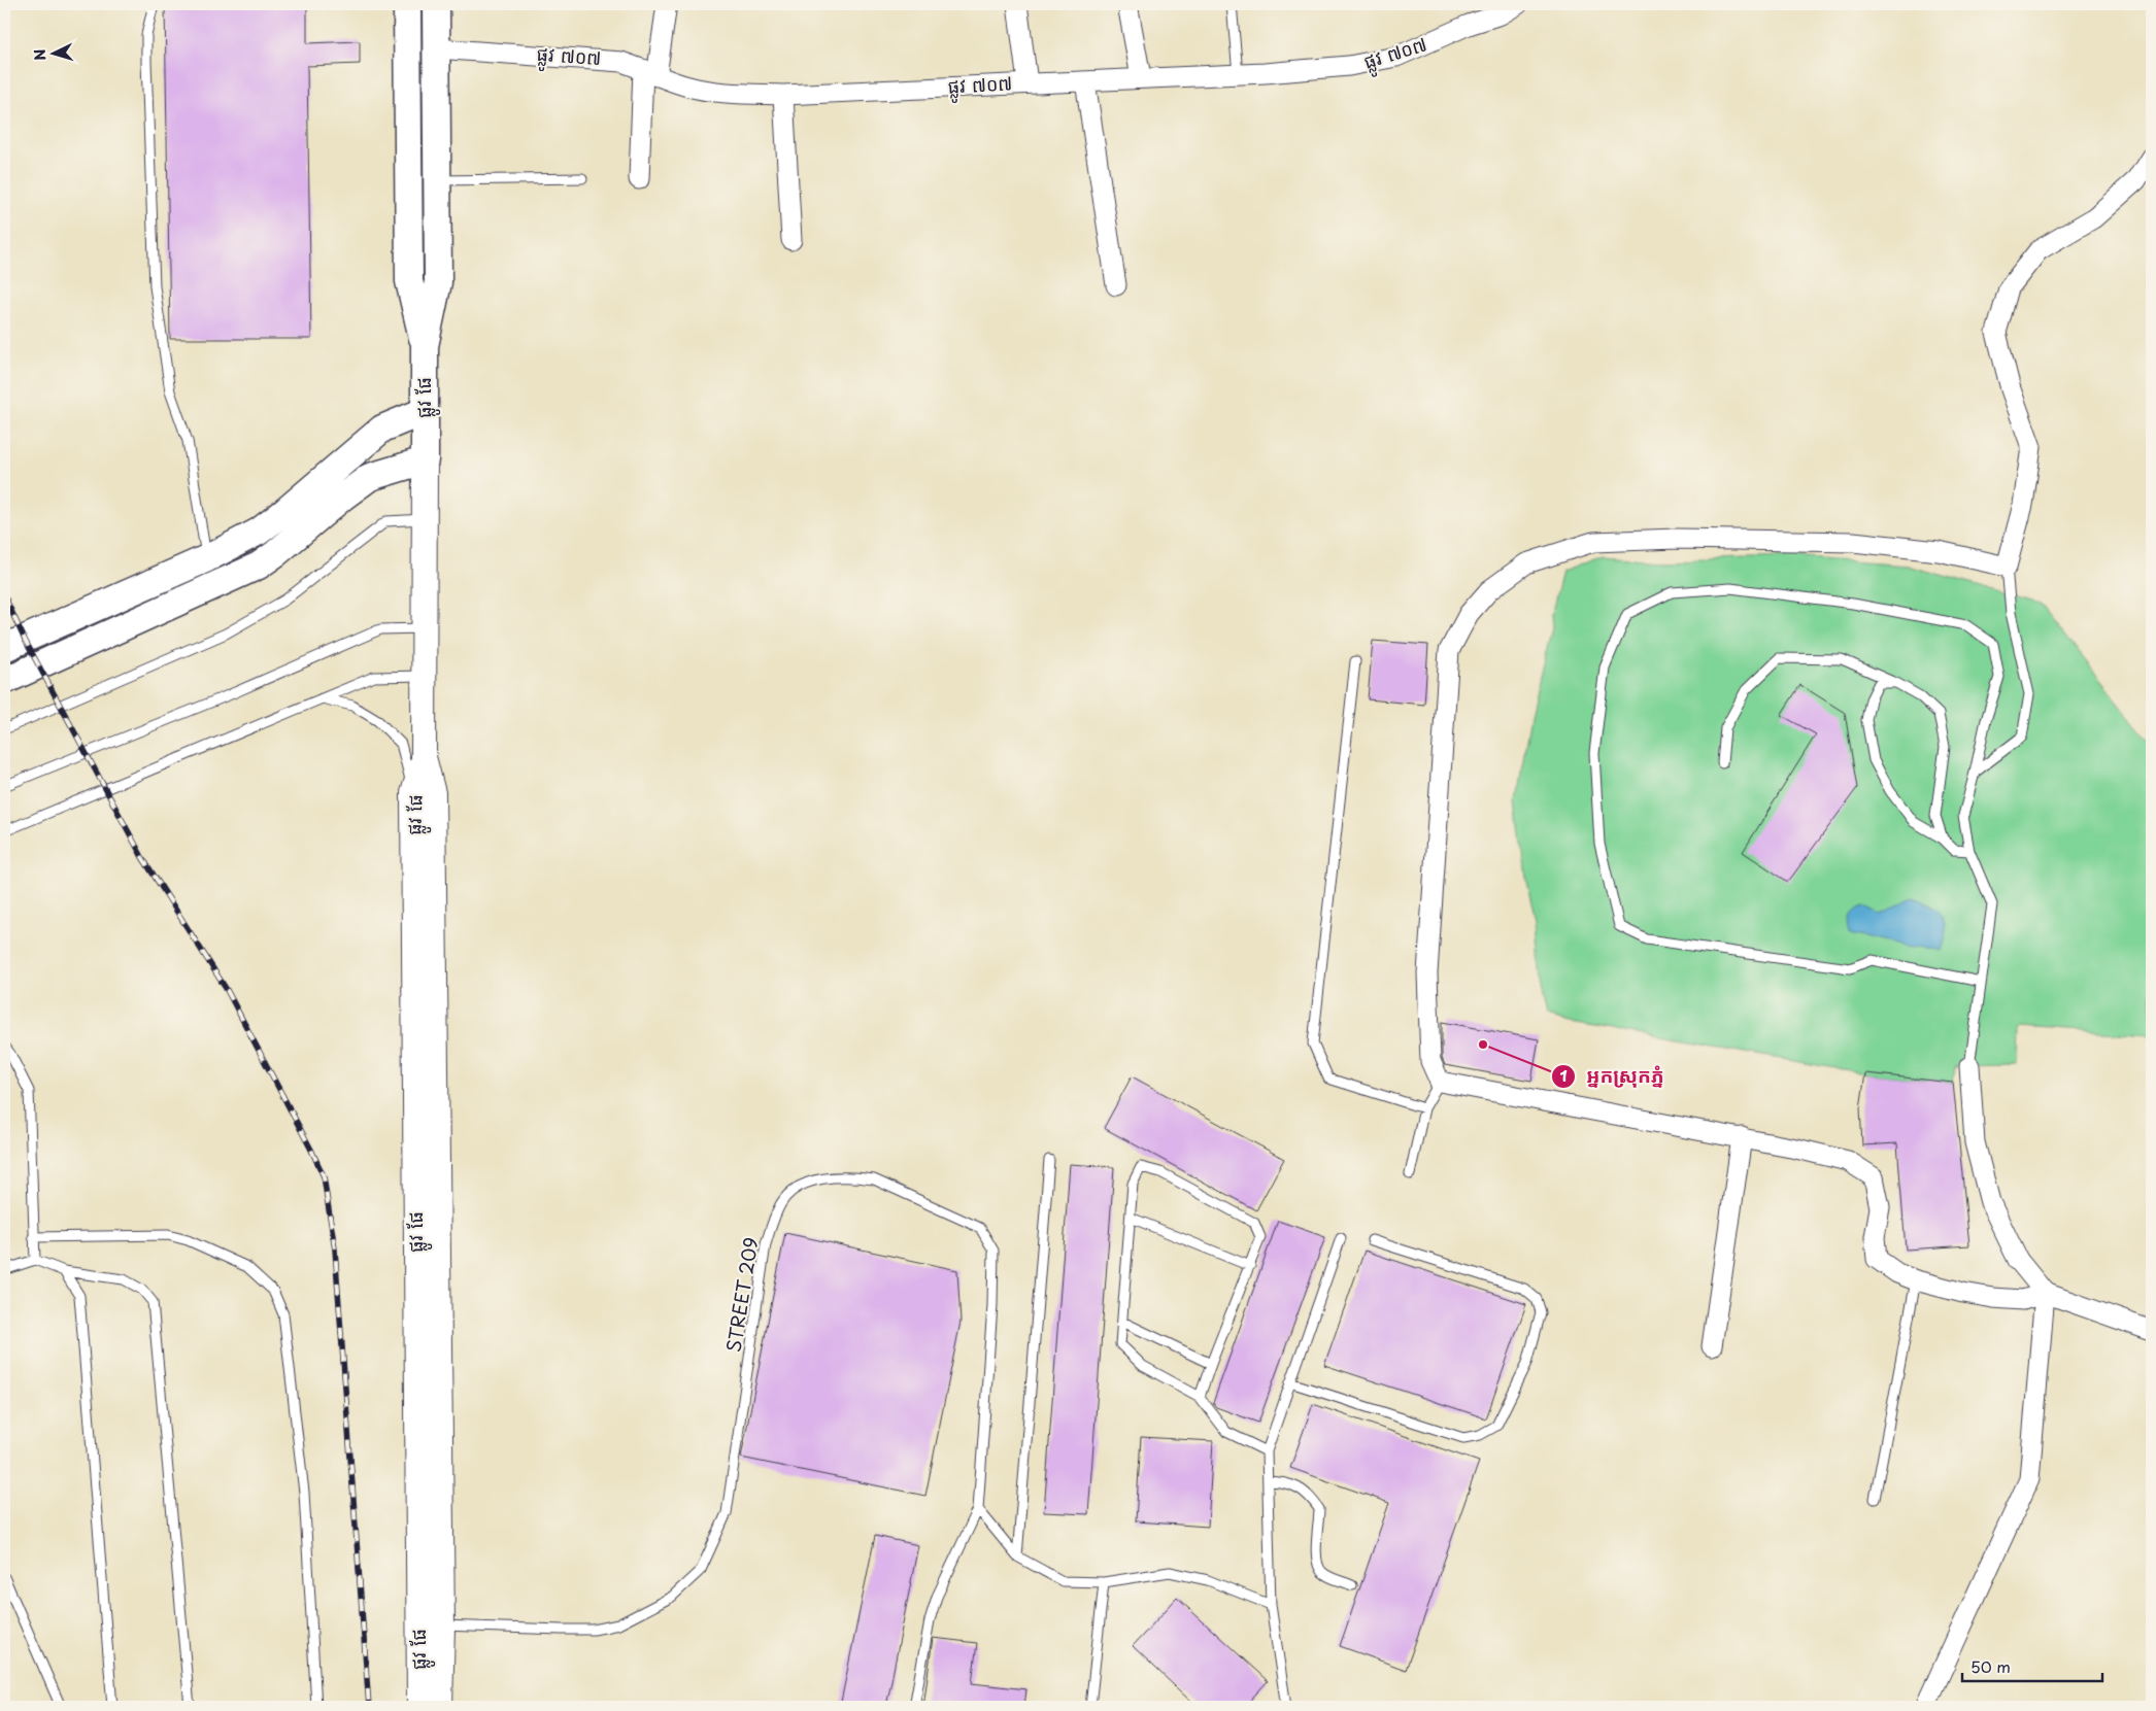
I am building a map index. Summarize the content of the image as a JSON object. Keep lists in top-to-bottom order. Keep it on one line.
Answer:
{"streets":{"main road":["ផ្លូវ ផែ"],"street":["ផ្លូវ ៧០៧"],"lane":["STREET 209"]},"crossings":[["ផ្លូវ ៧០៧","ផ្លូវ ផែ"],["ផ្លូវ ផែ","STREET 209"]],"places":["អ្នកស្រុកភ្នំ"],"scale_bar":"50 m","north":"left"}
